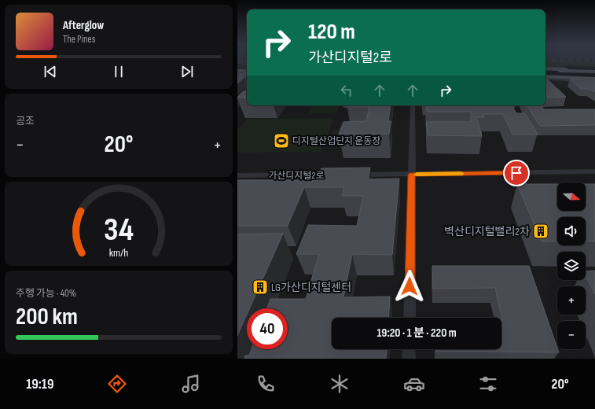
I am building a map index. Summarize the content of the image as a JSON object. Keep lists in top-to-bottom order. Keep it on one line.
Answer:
{"streets":{"street":["가산디지털2로"]},"places":{"sports":["디지털산업단지 운동장"],"building":["벽산디지털밸리2차","LG가산디지털센터"]},"north":"right","page":{"turn":["120 m","가산디지털2로"],"song":["Afterglow","The Pines"],"tile":["공조",["주행 가능 · 40%","200 km"]],"heat":["−","20°","+"],"map_buttons":["+","−"],"limit":"40","trip":"19:20 · 1 분 · 220 m","tabs":["19:19","20°"],"gauge":["34","km/h"]}}
